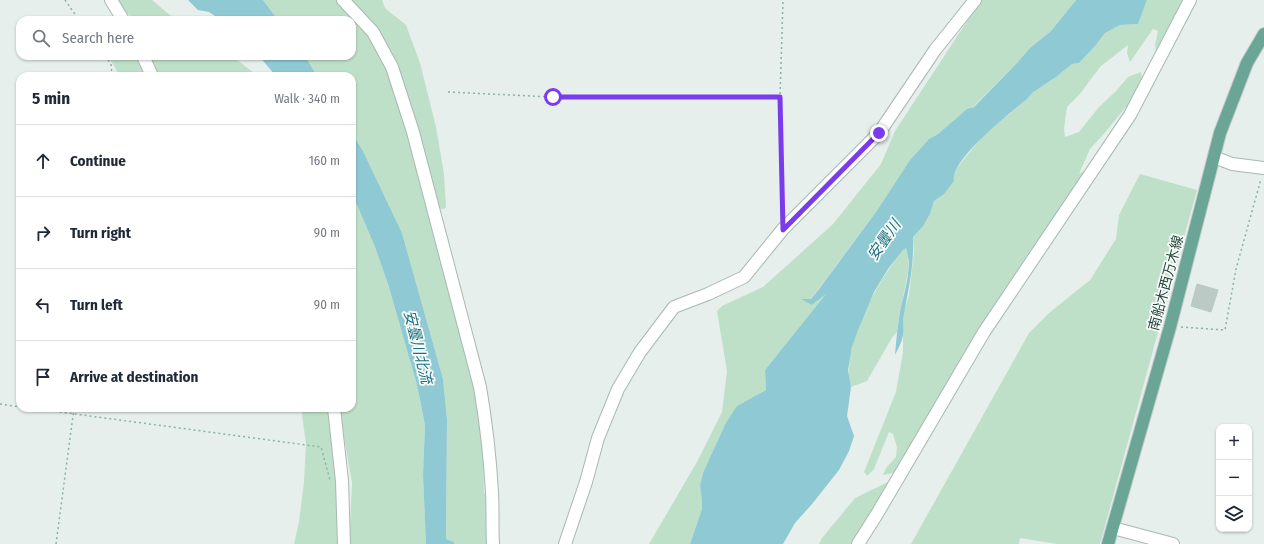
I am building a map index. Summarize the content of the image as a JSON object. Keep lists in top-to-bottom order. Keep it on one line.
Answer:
{"streets":{"main road":["南船木西万木線"]},"water":["安曇川","安曇川北流"],"page":{"search":"Search here","heading":["5 min","Walk · 340 m"],"list":[["Continue","160 m"],["Turn right","90 m"],["Turn left","90 m"],"Arrive at destination"],"map_buttons":["+","−"]}}
